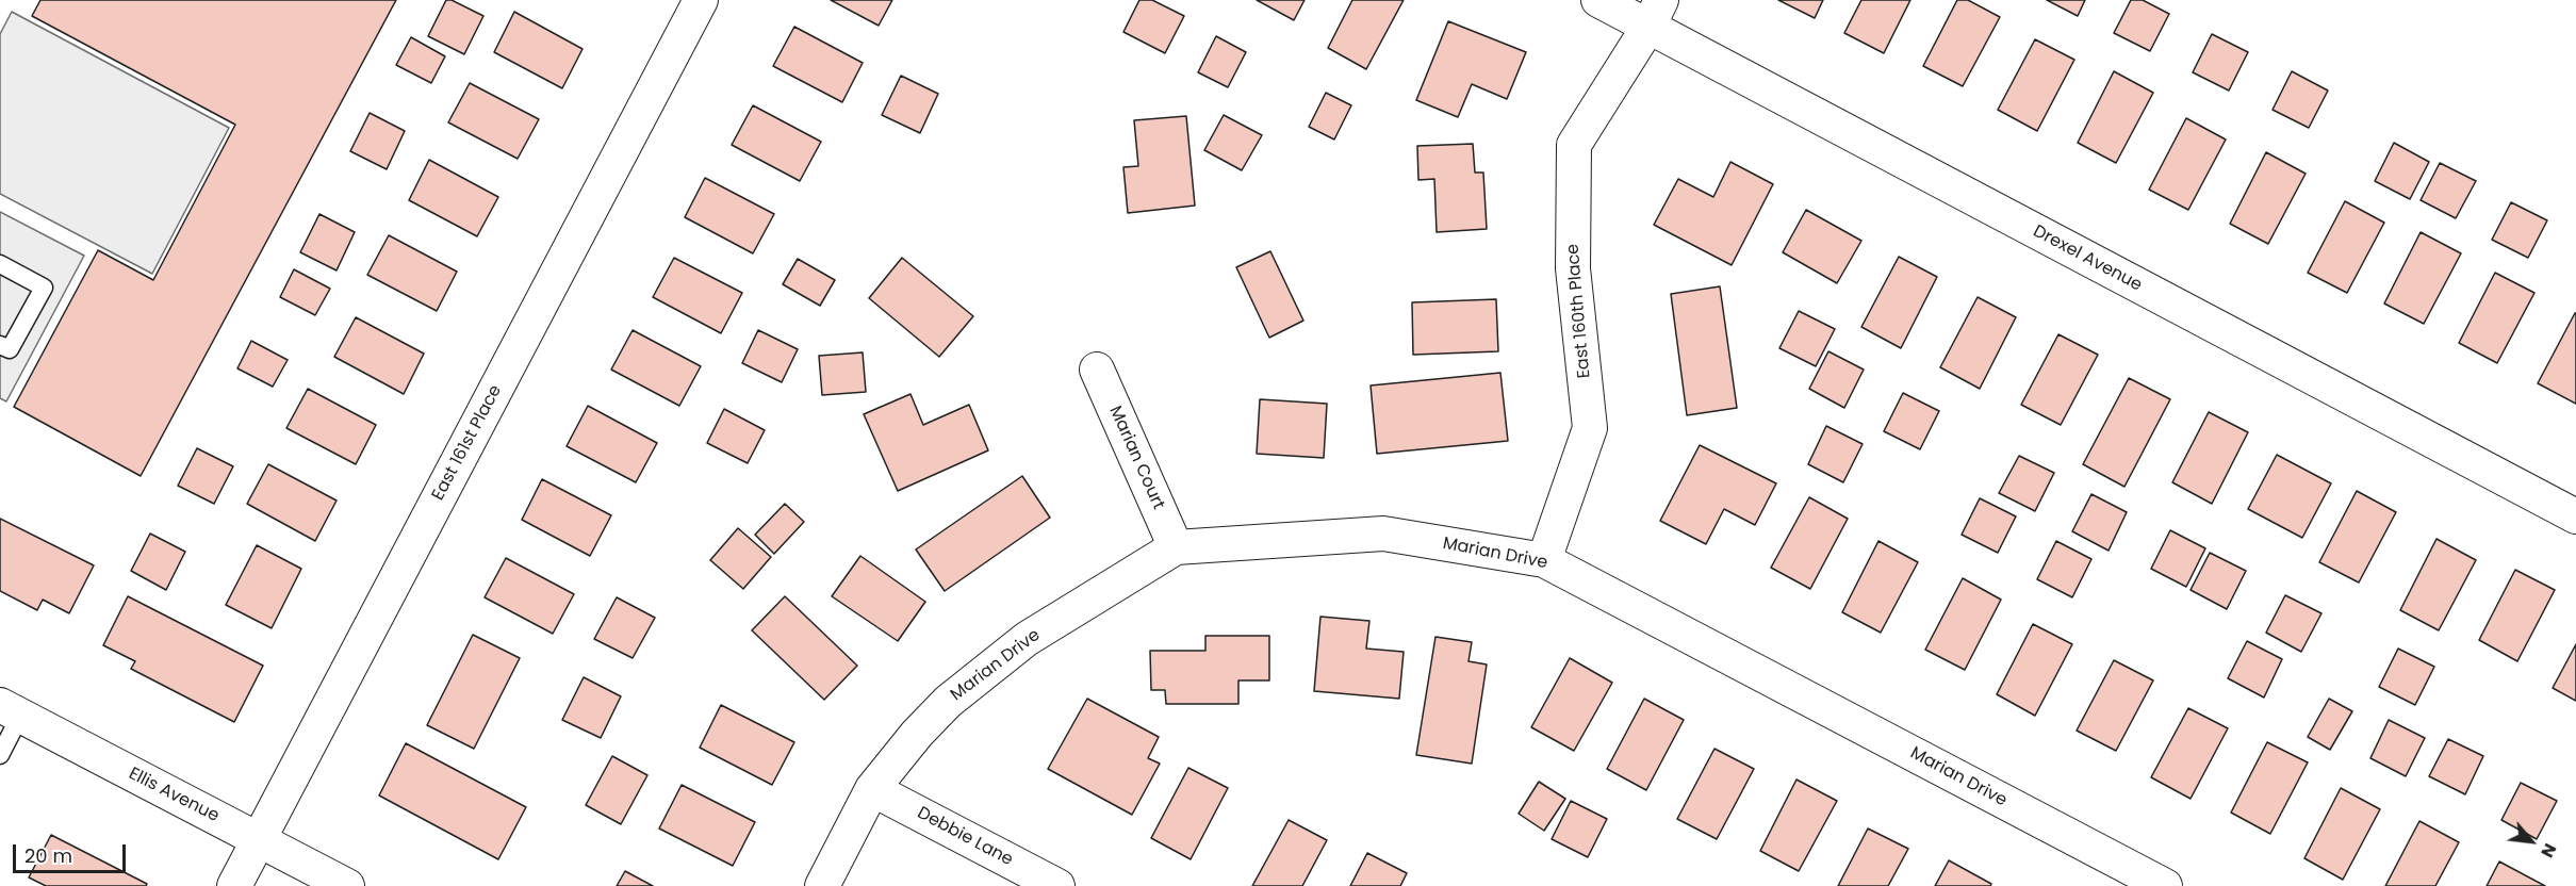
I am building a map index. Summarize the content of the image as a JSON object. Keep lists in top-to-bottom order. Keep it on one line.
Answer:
{"streets":{"street":["Drexel Avenue","East 160th Place","East 161st Place","Marian Court","Marian Drive","Ellis Avenue","Debbie Lane"]},"crossings":[["Drexel Avenue","East 160th Place"],["East 160th Place","Marian Drive"],["East 161st Place","Ellis Avenue"],["Marian Court","Marian Drive"],["Marian Drive","Debbie Lane"]],"scale_bar":"20 m","north":"bottom right"}
